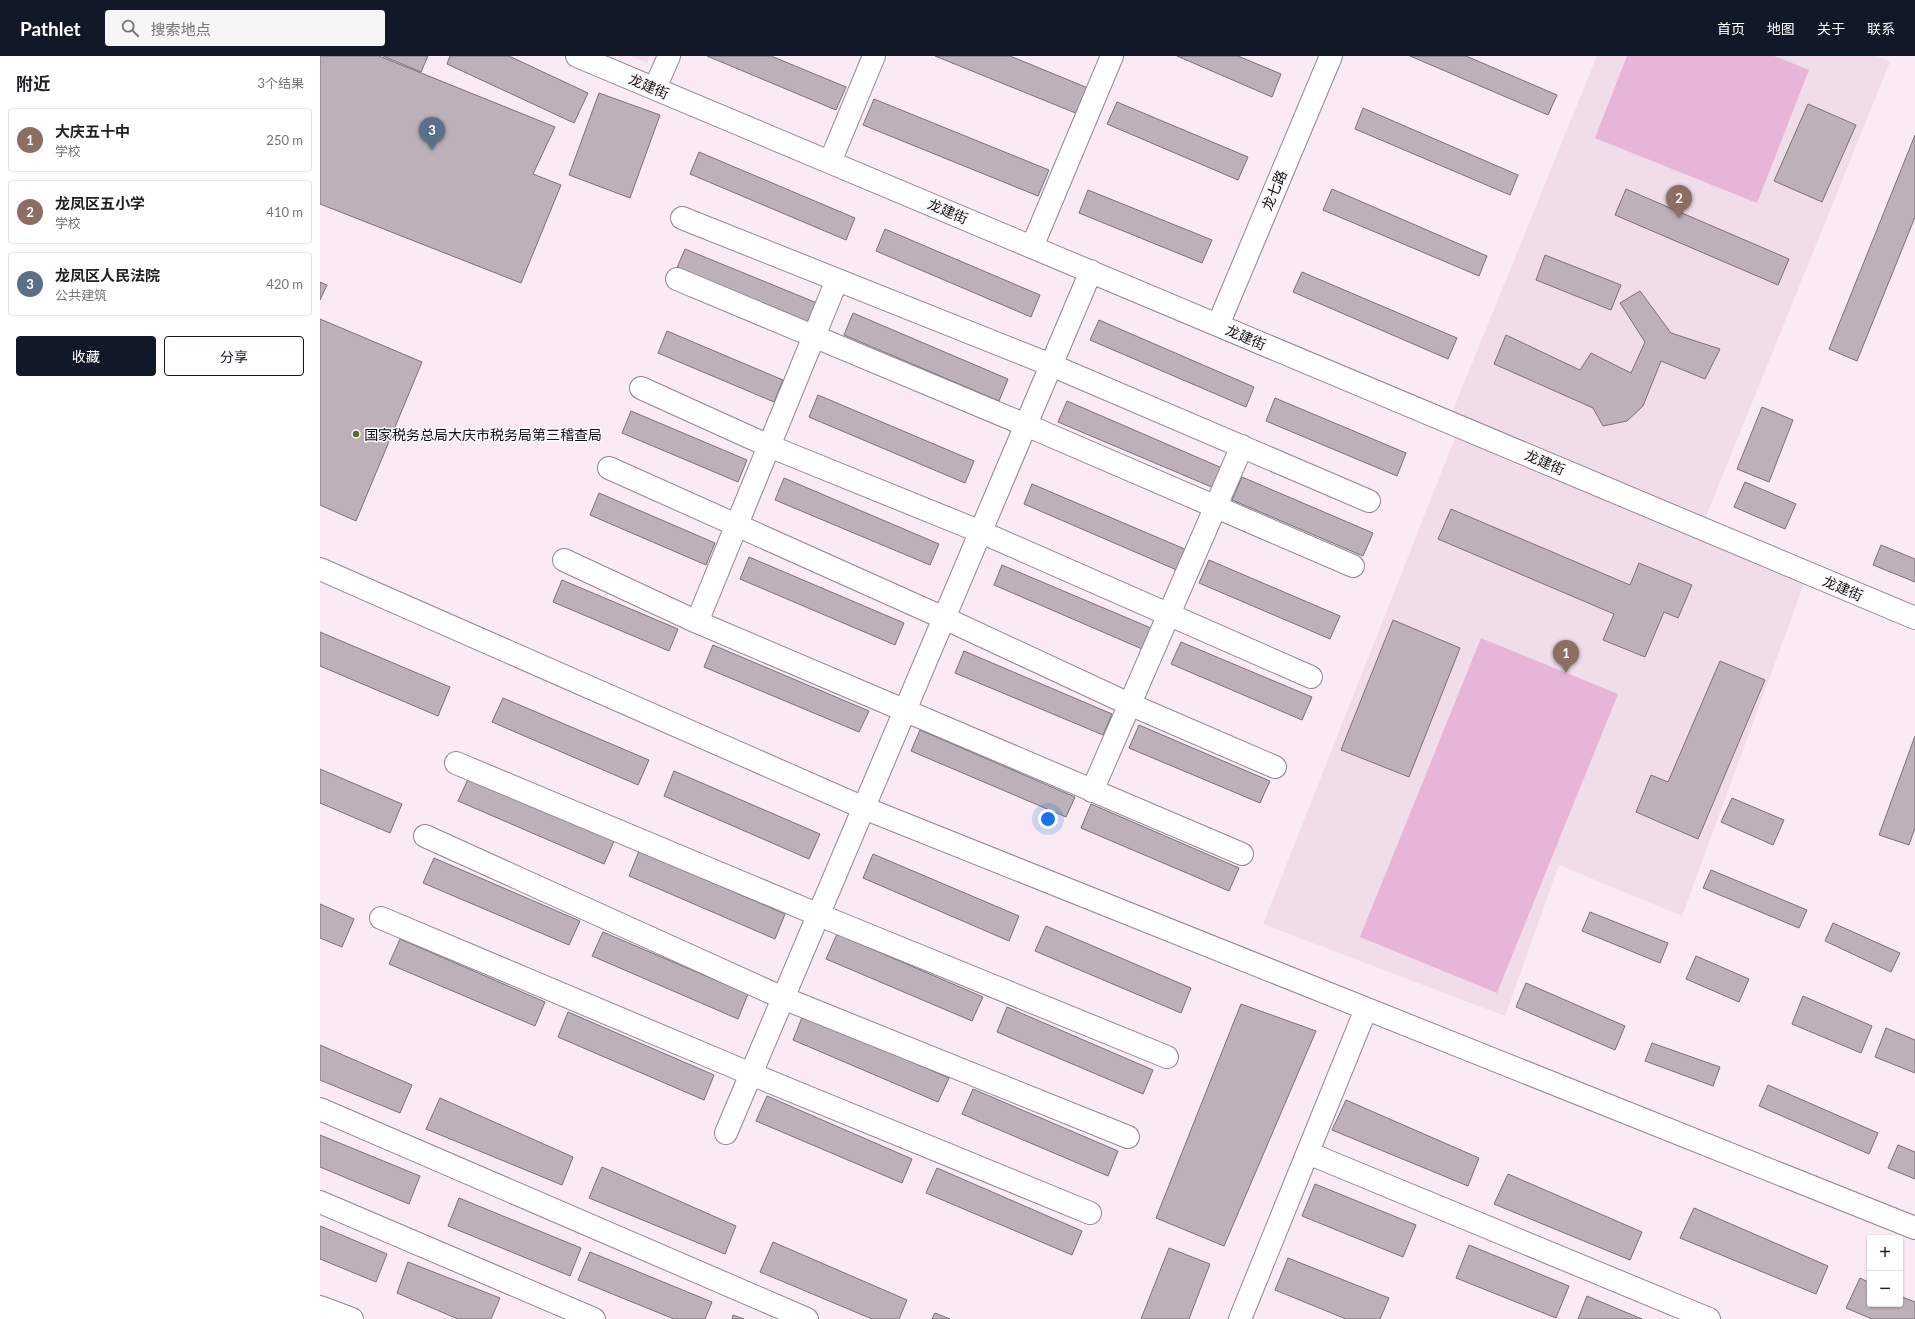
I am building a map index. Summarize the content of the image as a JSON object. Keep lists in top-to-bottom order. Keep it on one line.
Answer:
{"streets":{"street":["龙建街","龙七路"]},"crossings":[["龙建街","龙七路"]],"places":["国家税务总局大庆市税务局第三稽查局"],"page":{"header":"Pathlet","search":"搜索地点","nav":["首页","地图","关于","联系"],"heading":["附近","3个结果"],"list":[{"mark":"1","name":"大庆五十中","note":"学校","value":"250 m"},{"mark":"2","name":"龙凤区五小学","note":"学校","value":"410 m"},{"mark":"3","name":"龙凤区人民法院","note":"公共建筑","value":"420 m"}],"pins":["3","2","1"],"buttons":["收藏","分享"],"map_buttons":["+","−"]}}
